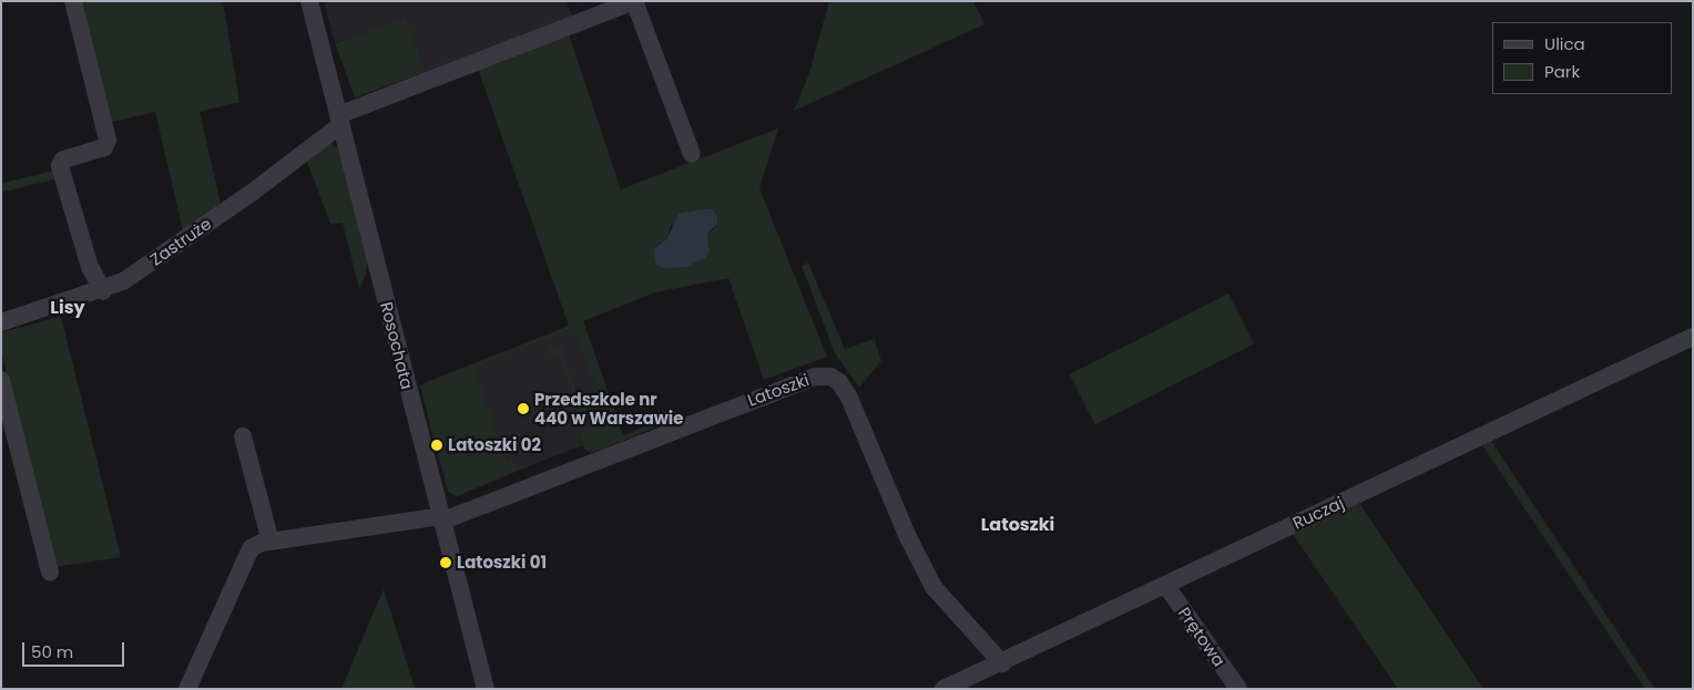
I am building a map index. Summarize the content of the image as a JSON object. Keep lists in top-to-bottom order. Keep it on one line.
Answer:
{"streets":{"street":["Zastruże","Rosochata","Latoszki","Ruczaj","Prętowa"]},"crossings":[["Zastruże","Rosochata"],["Rosochata","Latoszki"],["Latoszki","Ruczaj"],["Ruczaj","Prętowa"]],"districts":["Lisy","Latoszki"],"places":["Przedszkole nr 440 w Warszawie","Latoszki 02","Latoszki 01"],"legend":["Ulica","Park"],"scale_bar":"50 m"}
